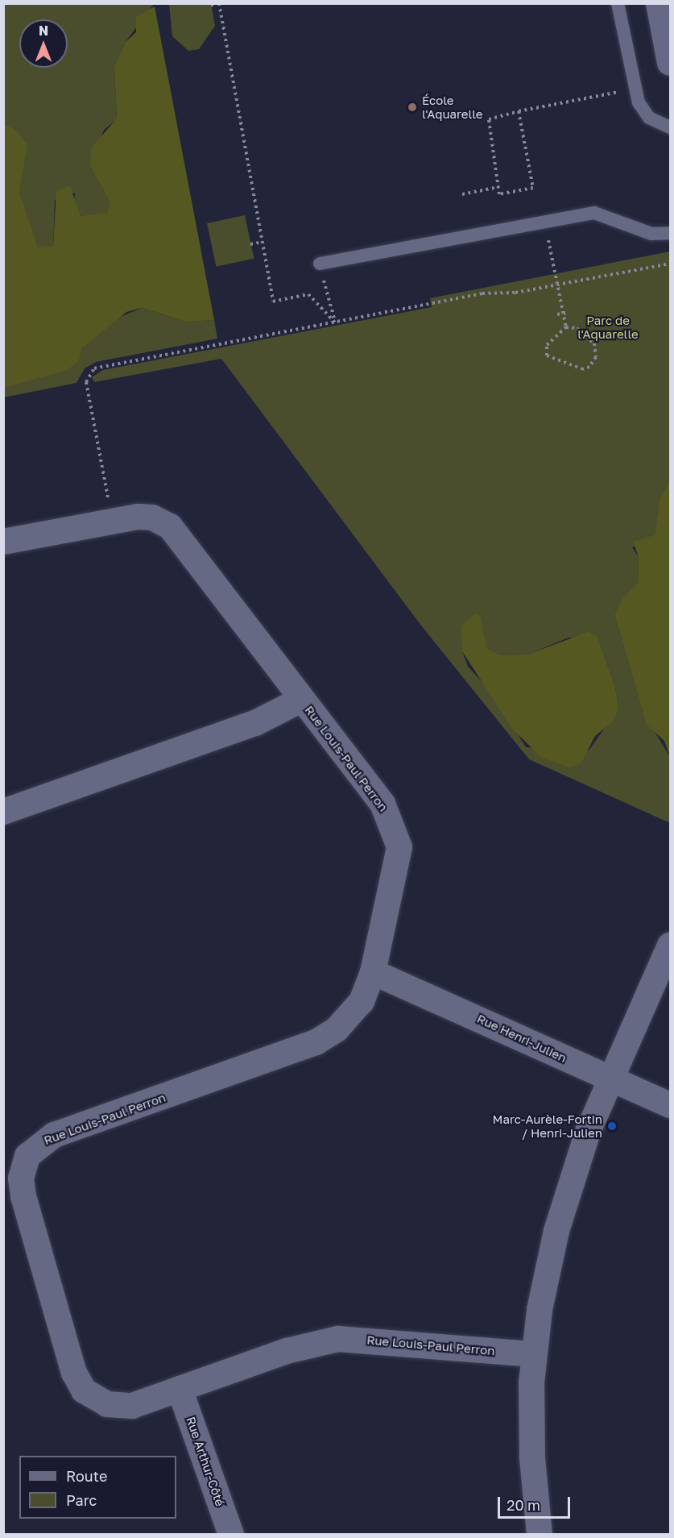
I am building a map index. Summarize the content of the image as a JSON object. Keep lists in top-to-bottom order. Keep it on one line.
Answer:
{"streets":{"street":["Rue Louis-Paul Perron","Rue Henri-Julien","Rue Arthur-Côté"]},"crossings":[["Rue Louis-Paul Perron","Rue Henri-Julien"],["Rue Louis-Paul Perron","Rue Arthur-Côté"]],"parks":["Parc de l'Aquarelle"],"places":["École l'Aquarelle","Marc-Aurèle-Fortin / Henri-Julien"],"legend":["Route","Parc"],"scale_bar":"20 m","north":"top"}
